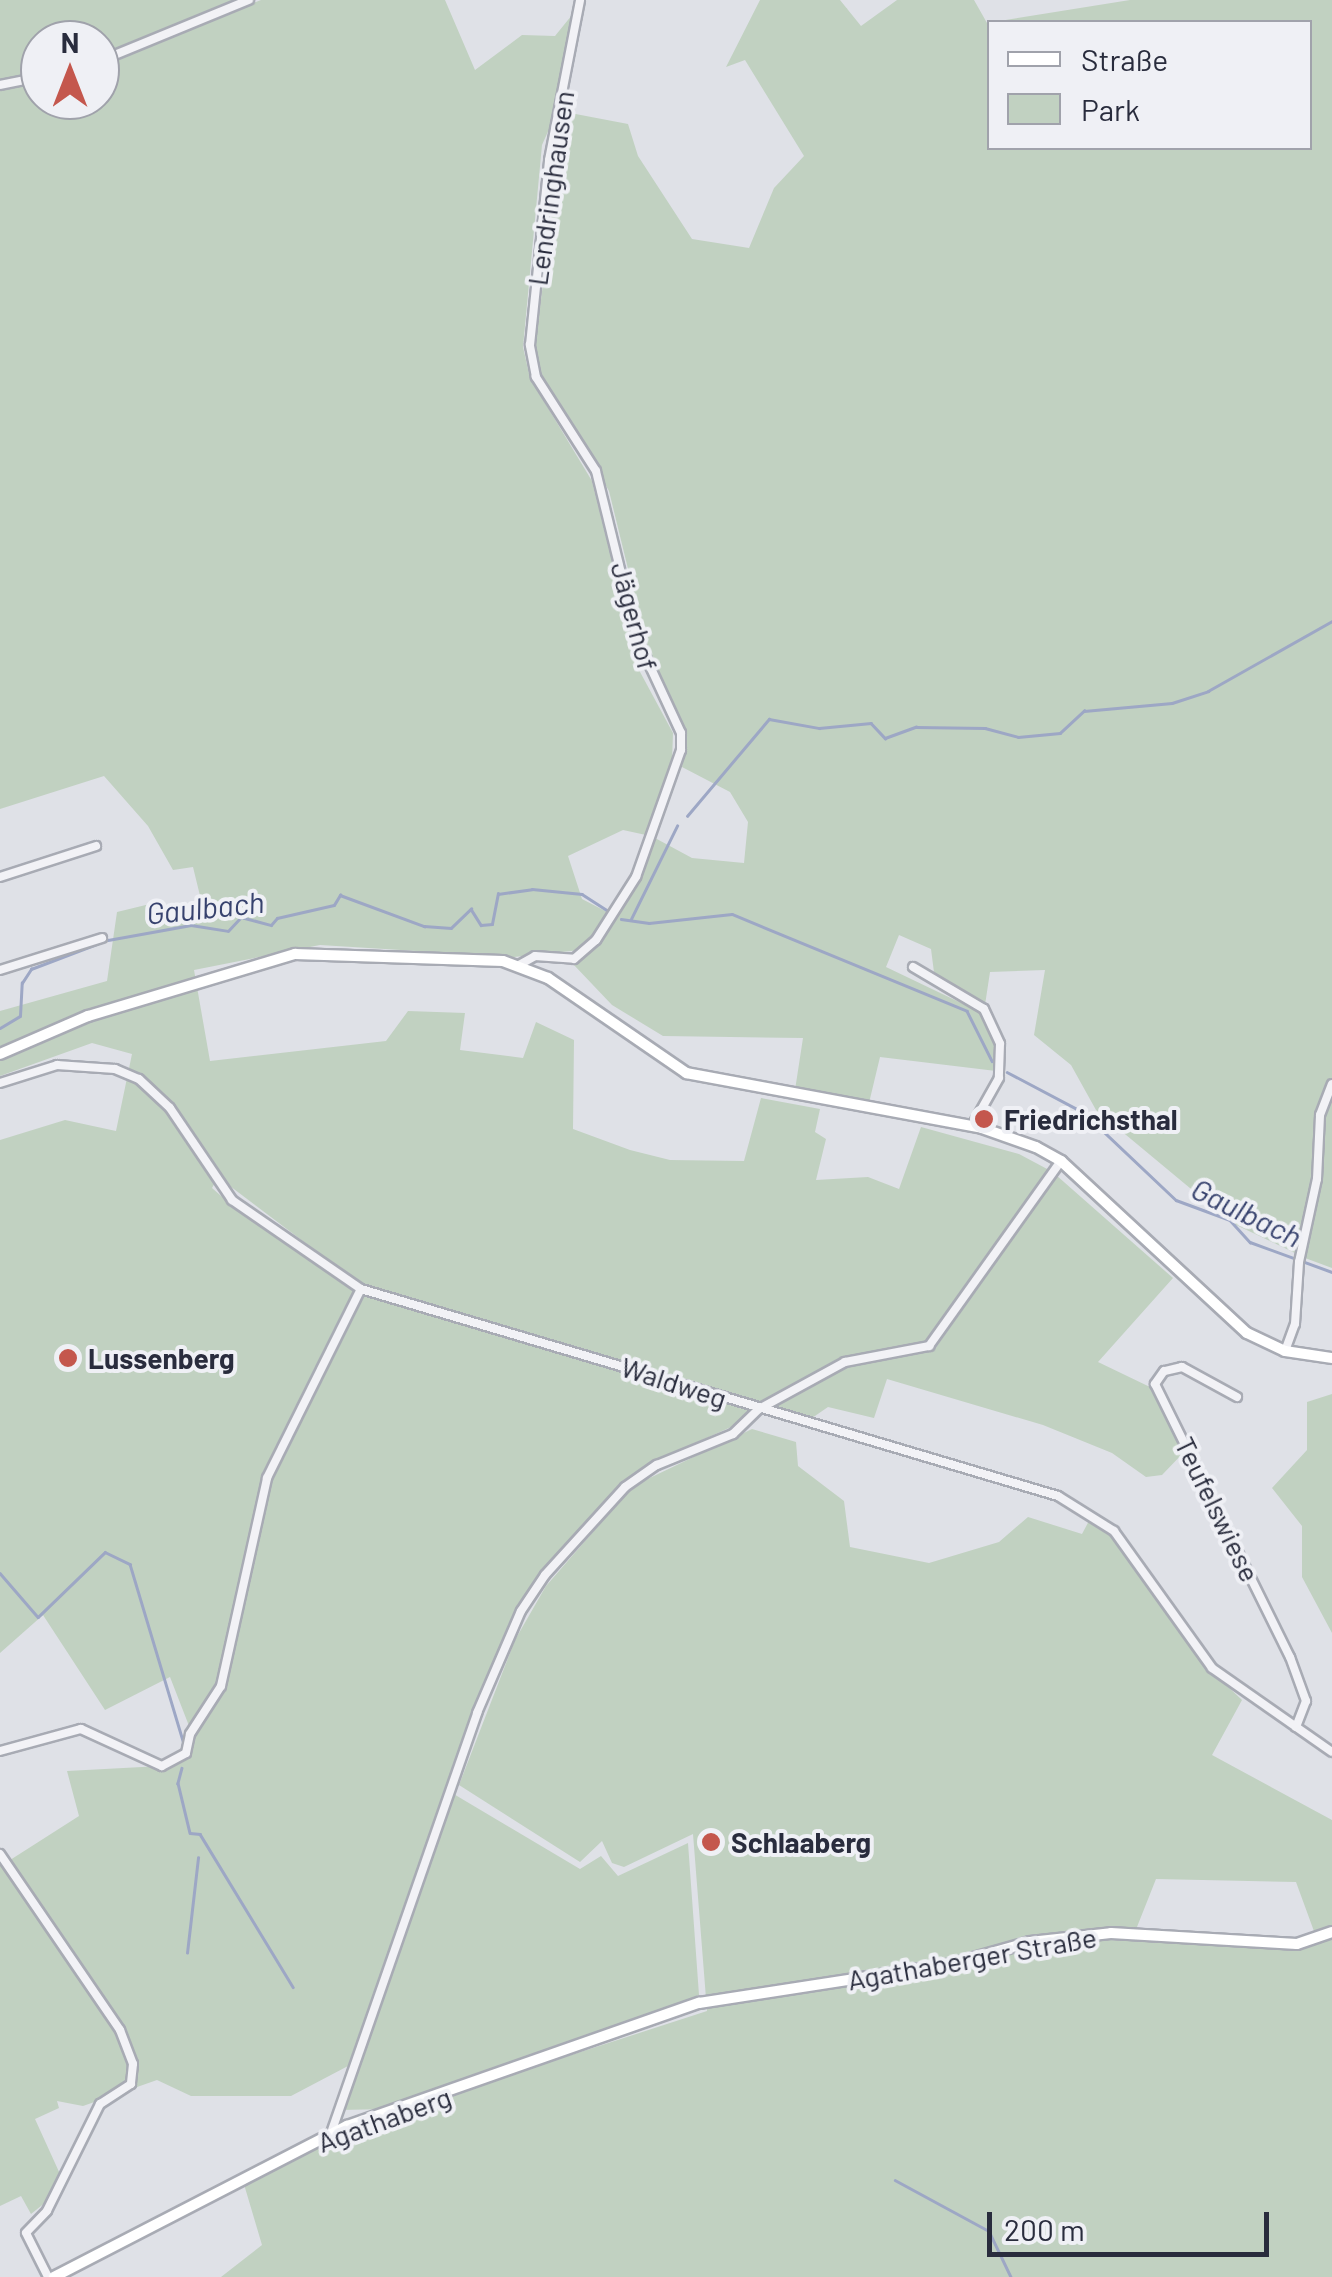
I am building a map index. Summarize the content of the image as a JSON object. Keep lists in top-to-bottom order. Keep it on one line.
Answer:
{"streets":{"main road":["Agathaberger Straße","Agathaberg"],"street":["Lendringhausen","Jägerhof","Waldweg","Teufelswiese"]},"crossings":[["Lendringhausen","Jägerhof"],["Waldweg","Teufelswiese"],["Agathaberger Straße","Agathaberg"]],"water":["Gaulbach"],"places":["Friedrichsthal","Lussenberg","Schlaaberg"],"legend":["Straße","Park"],"scale_bar":"200 m","north":"top"}
